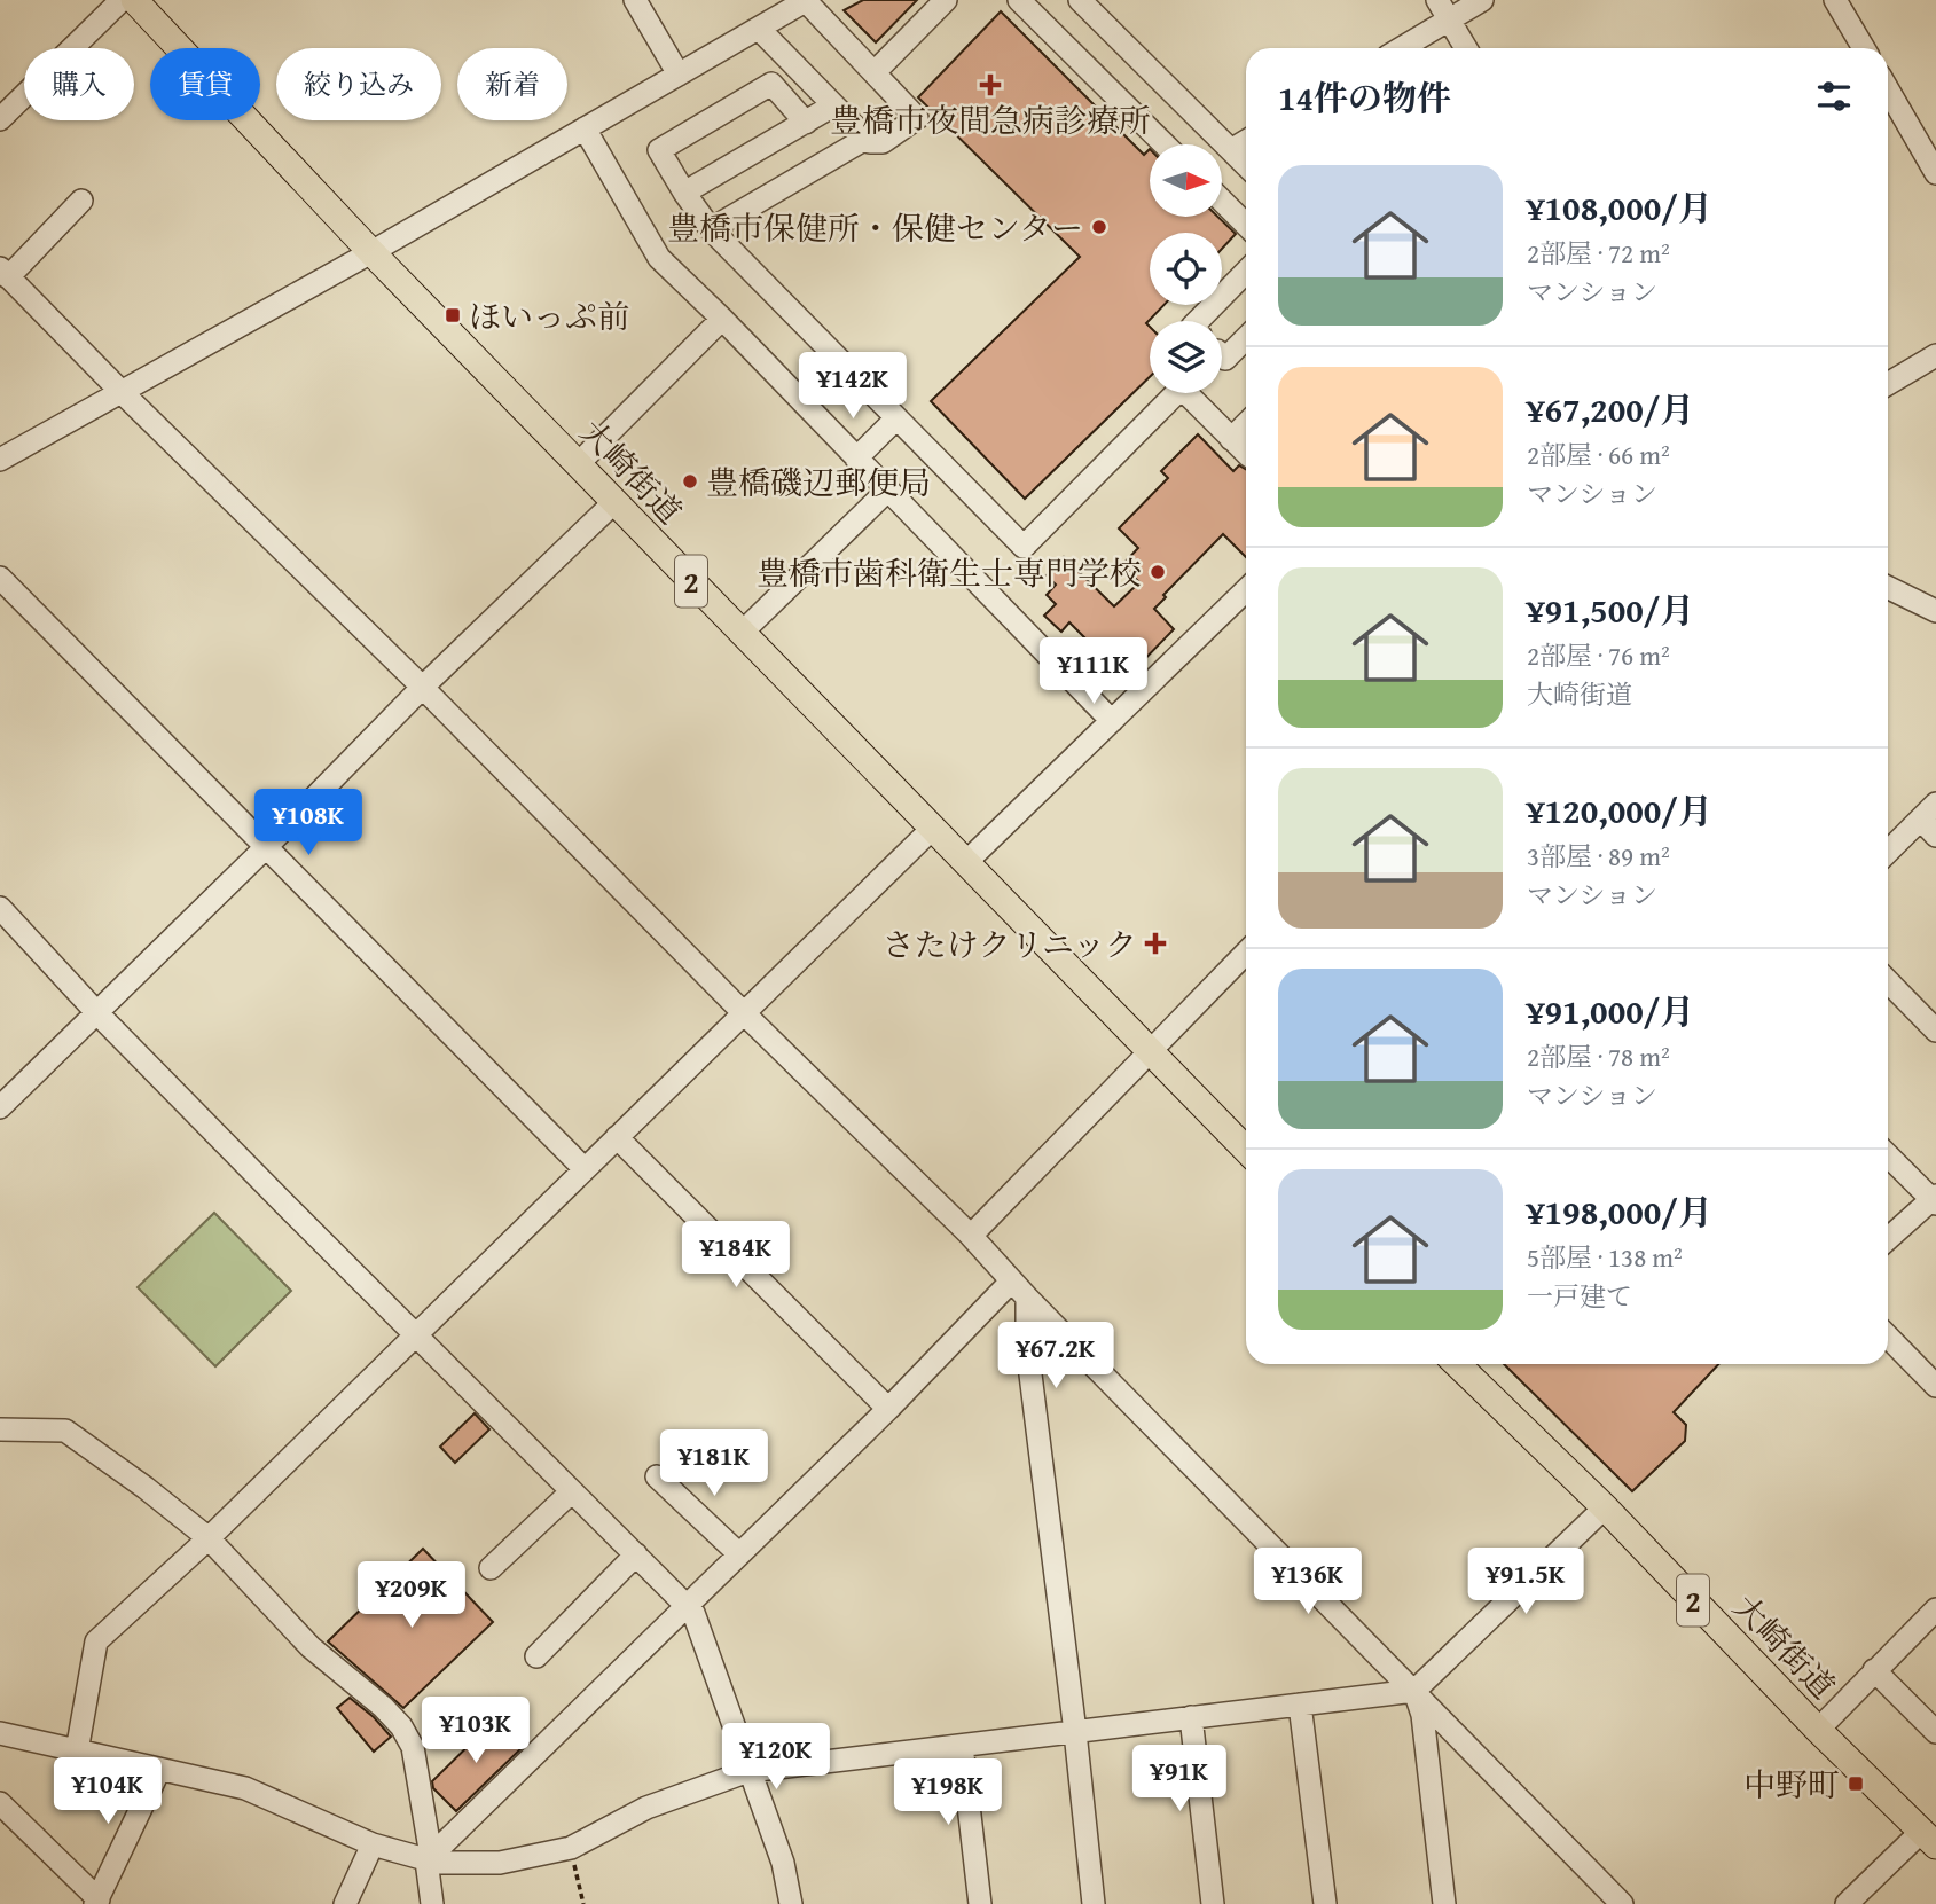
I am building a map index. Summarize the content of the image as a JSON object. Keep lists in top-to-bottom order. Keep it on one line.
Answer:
{"streets":{"main road":["大崎街道","2"]},"places":{"health":["豊橋市夜間急病診療所","さたけクリニック"],"other":["豊橋市保健所・保健センター","豊橋磯辺郵便局","豊橋市歯科衛生士専門学校"],"transit":["ほいっぷ前","中野町"]},"north":"right","page":{"chip":["購入","賃貸","絞り込み","新着"],"heading":"14件の物件","list":[{"name":"¥108,000/月","note":"2部屋 · 72 m² · マンション"},{"name":"¥67,200/月","note":"2部屋 · 66 m² · マンション"},{"name":"¥91,500/月","note":"2部屋 · 76 m² · 大崎街道"},{"name":"¥120,000/月","note":"3部屋 · 89 m² · マンション"},{"name":"¥91,000/月","note":"2部屋 · 78 m² · マンション"},{"name":"¥198,000/月","note":"5部屋 · 138 m² · 一戸建て"}],"price":["¥142K","¥111K","¥108K","¥184K","¥67.2K","¥181K","¥136K","¥91.5K","¥209K","¥103K","¥120K","¥91K","¥104K","¥198K"]}}
